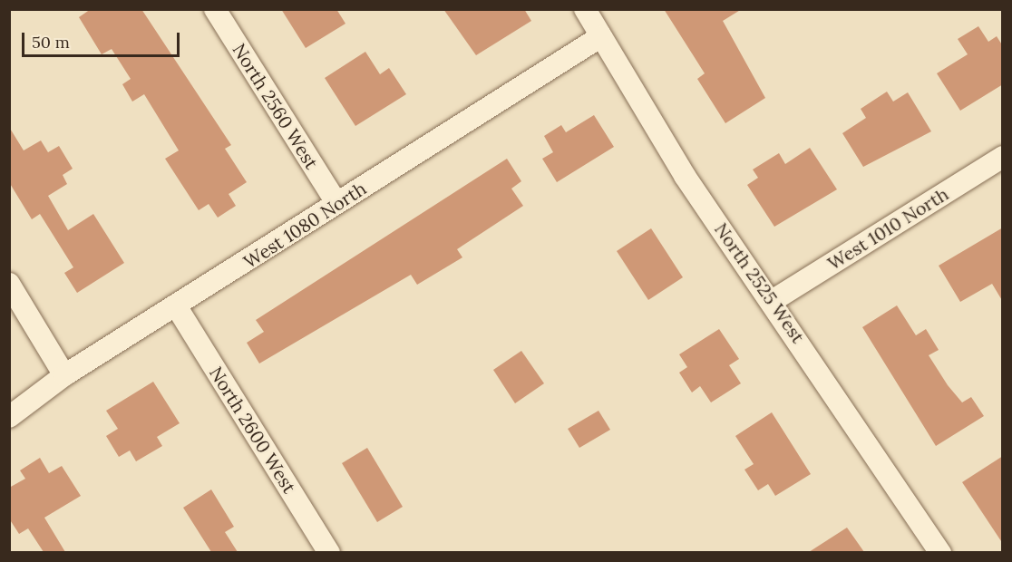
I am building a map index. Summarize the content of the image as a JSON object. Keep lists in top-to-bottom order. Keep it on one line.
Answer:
{"streets":{"street":["North 2560 West","West 1080 North","West 1010 North","North 2525 West","North 2600 West"]},"crossings":[["North 2560 West","West 1080 North"],["West 1080 North","North 2525 West"],["West 1080 North","North 2600 West"],["West 1010 North","North 2525 West"]],"scale_bar":"50 m"}
